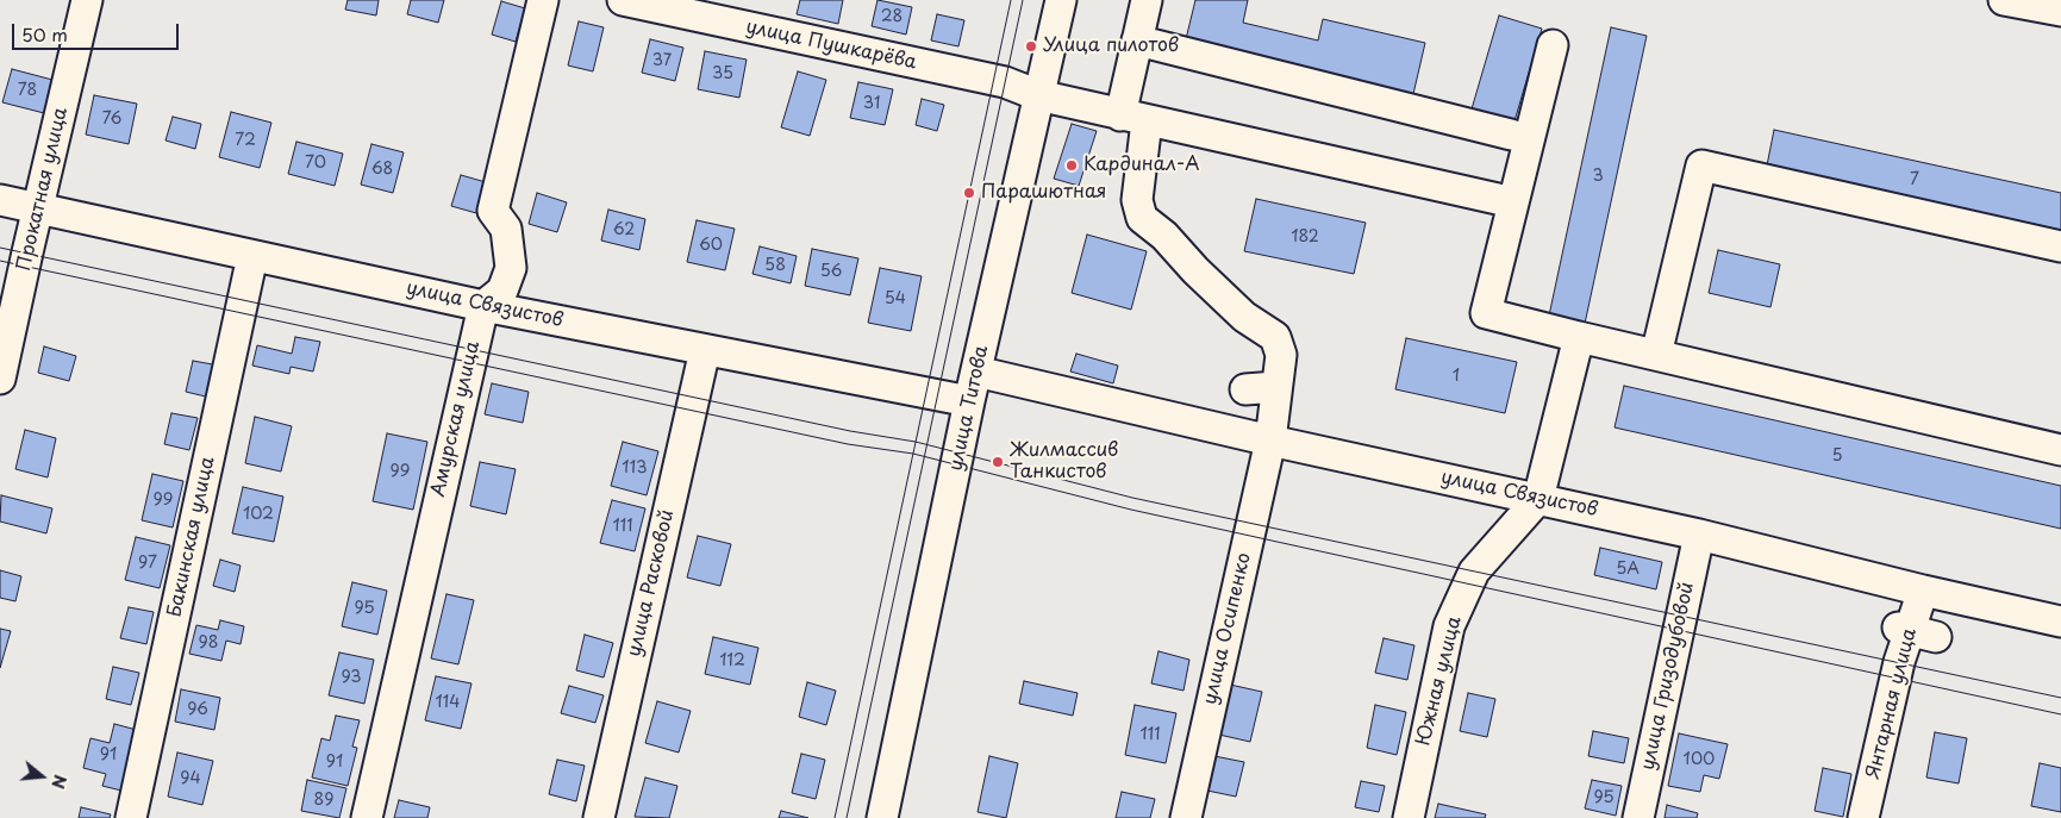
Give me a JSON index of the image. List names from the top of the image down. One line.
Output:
{"streets":{"street":["улица Пушкарёва","Прокатная улица","улица Связистов","улица Титова","Амурская улица","Бакинская улица","улица Расковой","улица Осипенко","улица Гризодубовой","Южная улица","Янтарная улица"]},"crossings":[["улица Пушкарёва","улица Титова"],["улица Пушкарёва","улица Осипенко"],["Прокатная улица","улица Связистов"],["улица Связистов","улица Титова"],["улица Связистов","Амурская улица"],["улица Связистов","Бакинская улица"],["улица Связистов","улица Расковой"],["улица Связистов","улица Осипенко"],["улица Связистов","улица Гризодубовой"],["улица Связистов","Южная улица"],["улица Связистов","Янтарная улица"]],"places":["Улица пилотов","Кардинал-А","Парашютная","Жилмассив Танкистов"],"house_numbers":["28","37","35","78","31","76","72","70","68","3","7","62","182","60","58","56","54","1","5","113","99","99","102","111","97","5А","95","98","112","93","114","96","111","91","100","91","94","95","89"],"scale_bar":"50 m","north":"right"}
